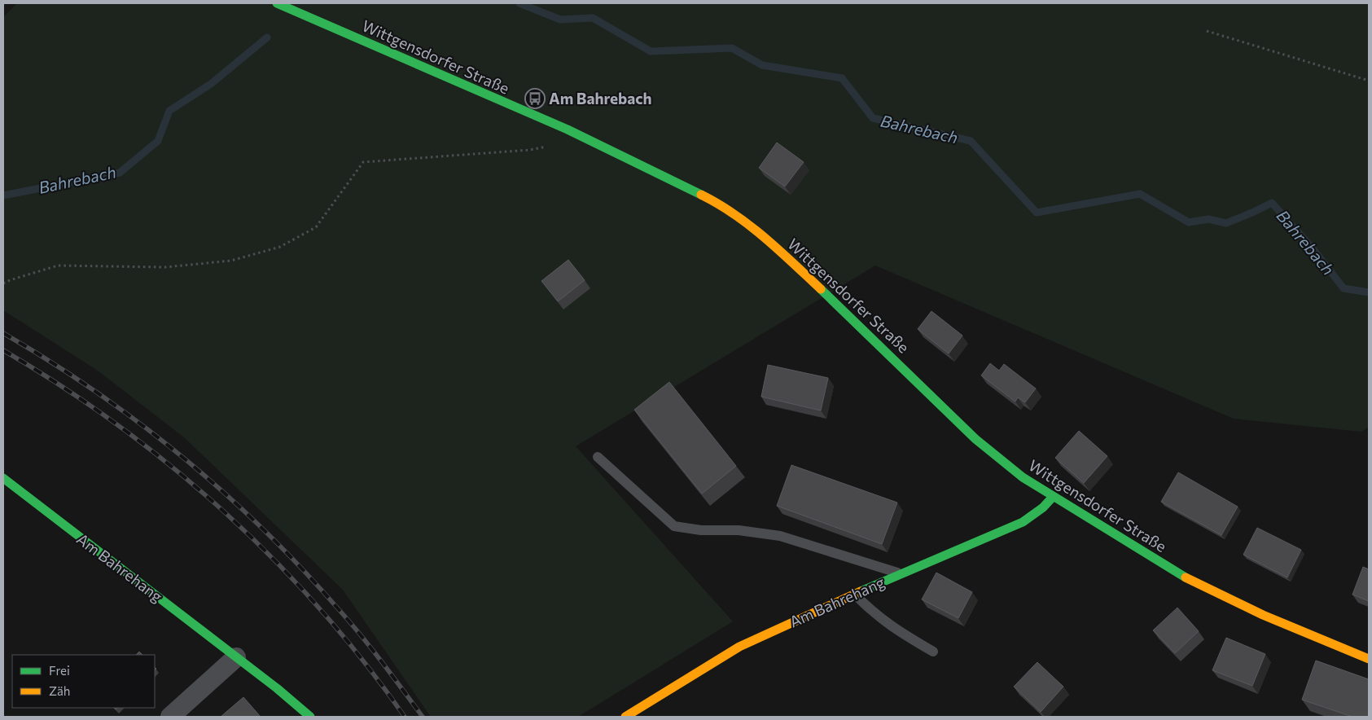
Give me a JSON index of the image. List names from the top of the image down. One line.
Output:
{"streets":{"street":["Wittgensdorfer Straße","Am Bahrehang"]},"crossings":[["Wittgensdorfer Straße","Am Bahrehang"]],"water":["Bahrebach"],"places":{"bus stop":["Am Bahrebach"]},"legend":["Frei","Zäh"]}
